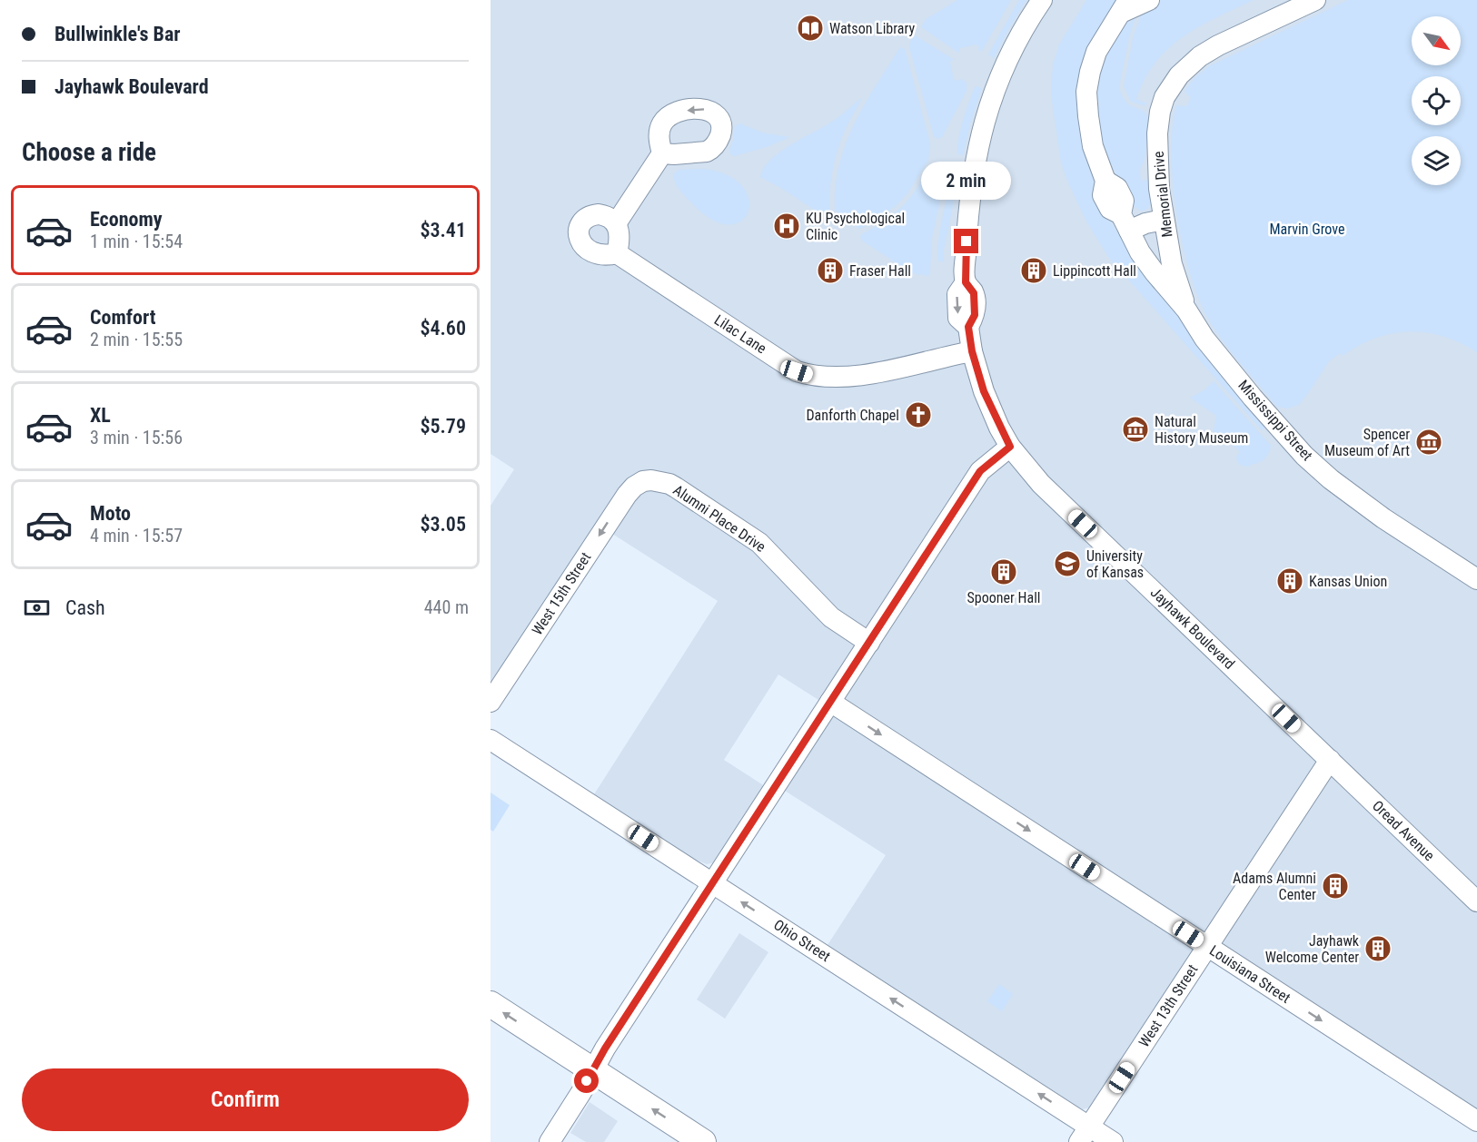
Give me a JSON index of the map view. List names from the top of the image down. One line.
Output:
{"streets":{"street":["Memorial Drive","Lilac Lane","Mississippi Street","Alumni Place Drive","West 15th Street","Jayhawk Boulevard","Oread Avenue","Ohio Street","Louisiana Street","West 13th Street"]},"crossings":[["Memorial Drive","Mississippi Street"],["Lilac Lane","Jayhawk Boulevard"],["Alumni Place Drive","West 15th Street"],["Jayhawk Boulevard","Oread Avenue"],["Jayhawk Boulevard","West 13th Street"],["Oread Avenue","West 13th Street"],["Ohio Street","West 13th Street"],["Louisiana Street","West 13th Street"]],"one_way":["West 15th Street","Ohio Street","Louisiana Street"],"parks":["Marvin Grove"],"places":{"library":["Watson Library"],"hospital":["KU Psychological Clinic"],"building":["Fraser Hall","Lippincott Hall","Spooner Hall","Kansas Union","Adams Alumni Center","Jayhawk Welcome Center"],"church":["Danforth Chapel"],"museum":["Natural History Museum","Spencer Museum of Art"],"school or university":["University of Kansas"]},"north":"bottom right","page":{"banner":["Bullwinkle's Bar","Jayhawk Boulevard"],"heading":"Choose a ride","bubble":"2 min","list":[{"name":"Economy","note":"1 min · 15:54","value":"$3.41"},{"name":"Comfort","note":"2 min · 15:55","value":"$4.60"},{"name":"XL","note":"3 min · 15:56","value":"$5.79"},{"name":"Moto","note":"4 min · 15:57","value":"$3.05"}],"pay":["Cash","440 m"],"buttons":"Confirm"}}
